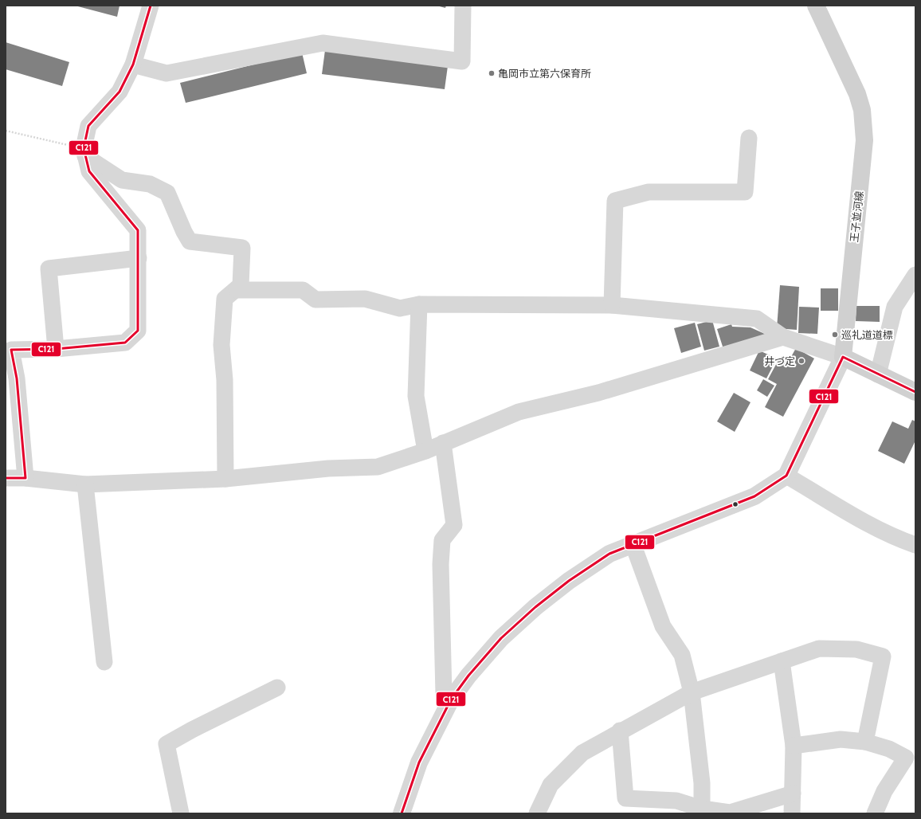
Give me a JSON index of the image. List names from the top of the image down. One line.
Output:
{"streets":{"main road":["王子並河線"]},"places":["亀岡市立第六保育所","巡礼道道標","井づ定"],"lines":["transit line C121"]}
